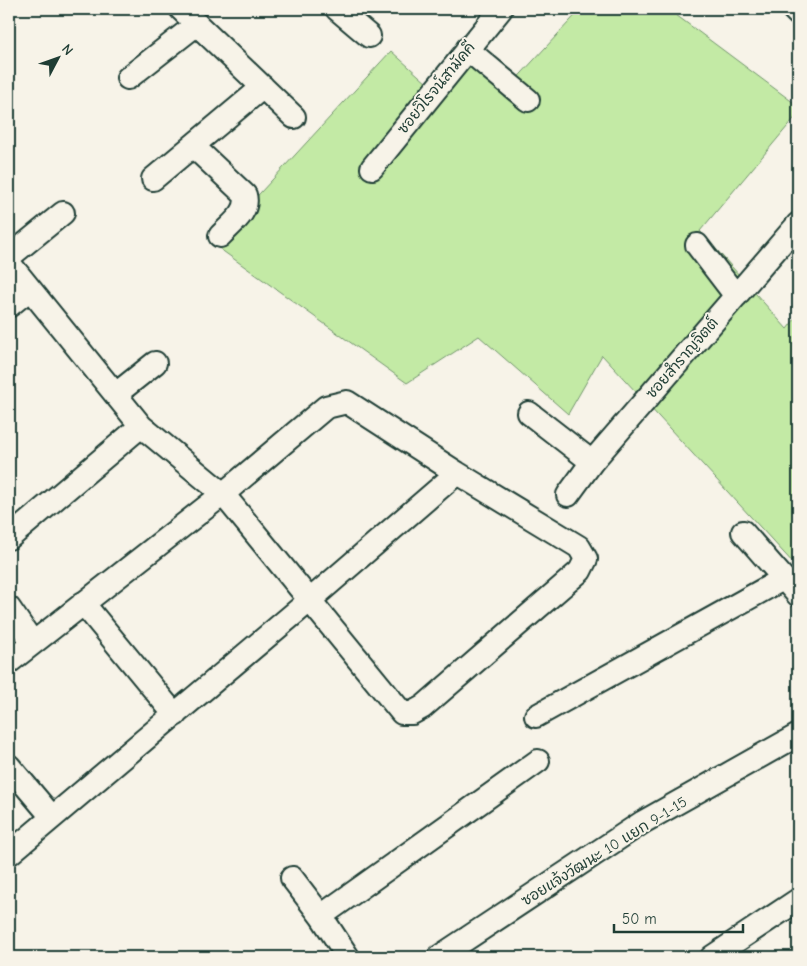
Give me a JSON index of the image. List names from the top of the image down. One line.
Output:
{"streets":{"street":["ซอยวิโรจน์สามัคคี","ซอยสำราญจิตต์","ซอยแจ้งวัฒนะ 10 แยก 9-1-15"]},"scale_bar":"50 m","north":"top right"}
